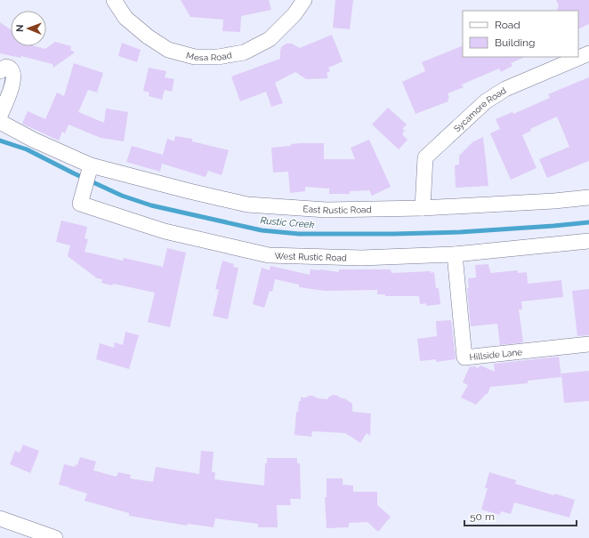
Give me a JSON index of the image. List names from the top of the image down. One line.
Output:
{"streets":{"street":["Mesa Road","Sycamore Road","East Rustic Road","West Rustic Road","Hillside Lane"]},"crossings":[["Sycamore Road","East Rustic Road"],["East Rustic Road","West Rustic Road"],["West Rustic Road","Hillside Lane"]],"water":["Rustic Creek"],"legend":["Road","Building"],"scale_bar":"50 m","north":"left"}
